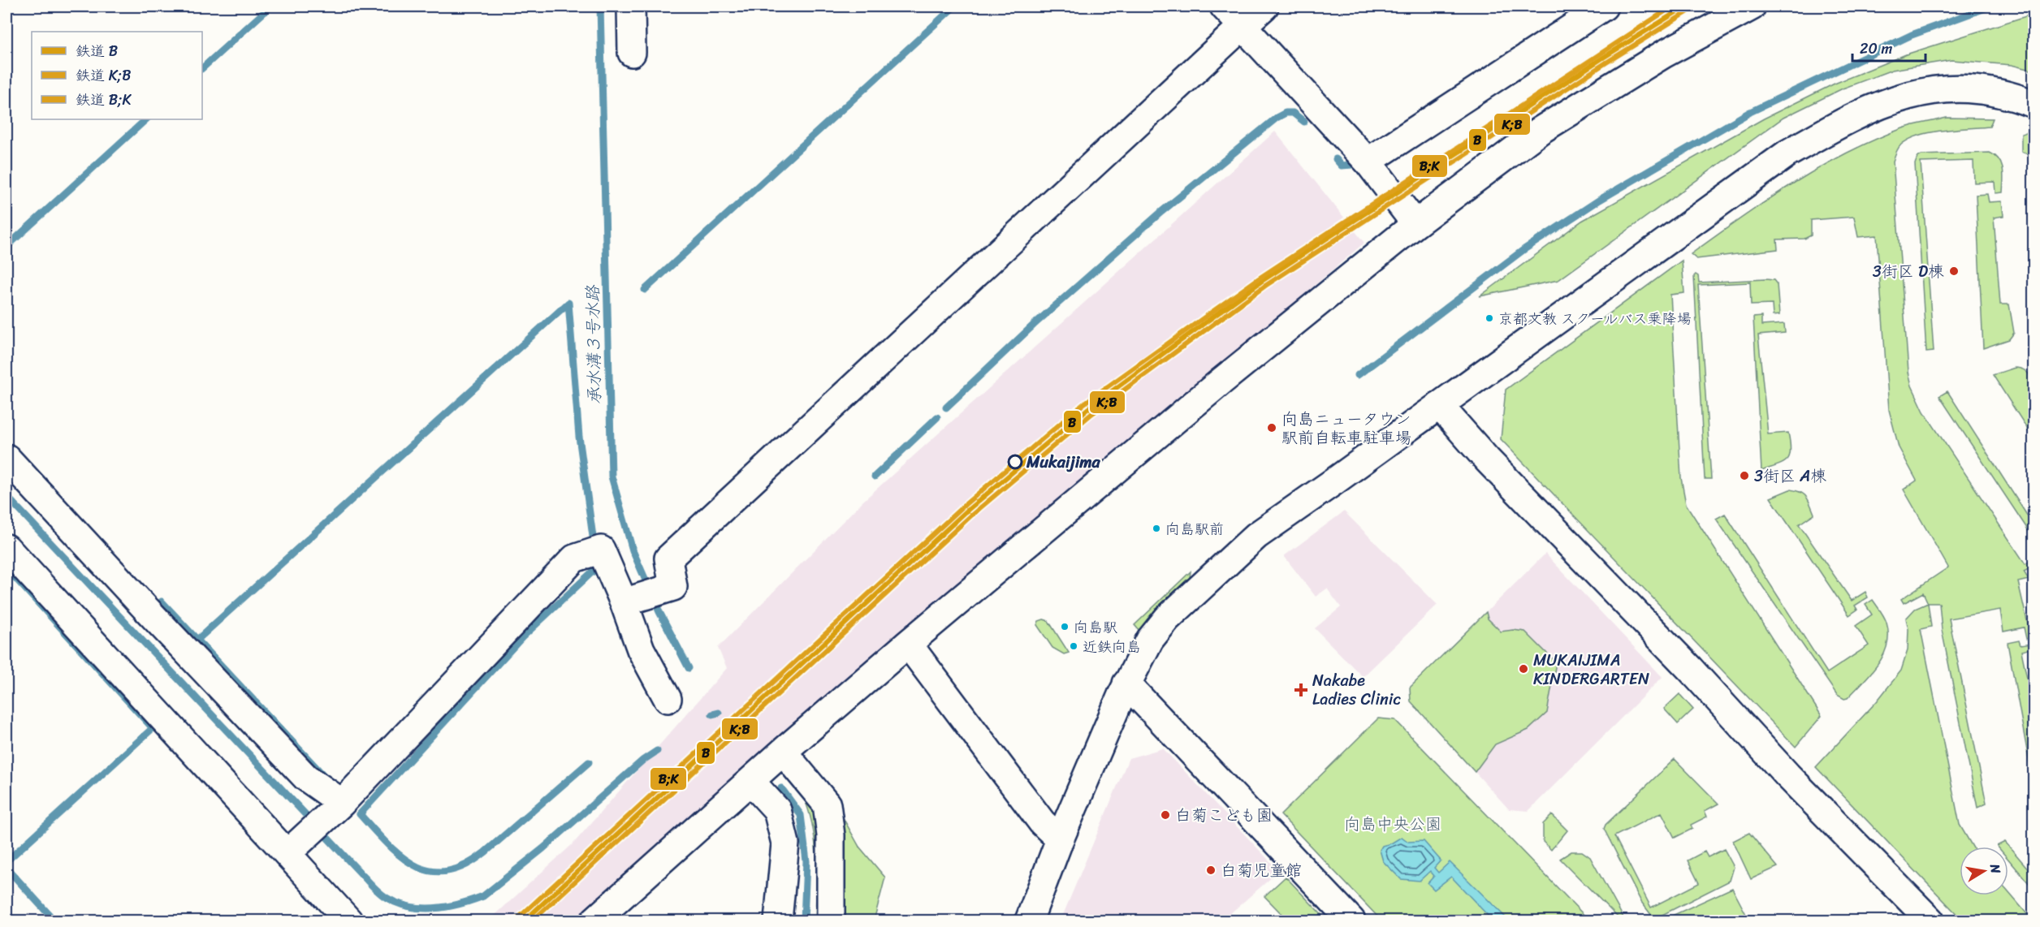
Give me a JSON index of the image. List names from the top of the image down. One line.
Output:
{"water":["承水溝３号水路"],"parks":["向島中央公園"],"places":{"other":["3街区 D棟","京都文教 スクールバス乗降場","向島ニュータウン 駅前自転車駐車場","Mukaijima","3街区 A棟","向島駅前","向島駅","近鉄向島","MUKAIJIMA KINDERGARTEN","白菊こども園","白菊児童館"],"health":["Nakabe Ladies Clinic"]},"lines":["rail line B","rail line K;B","rail line B;K"],"legend":["鉄道 B","鉄道 K;B","鉄道 B;K"],"scale_bar":"20 m","north":"right"}
